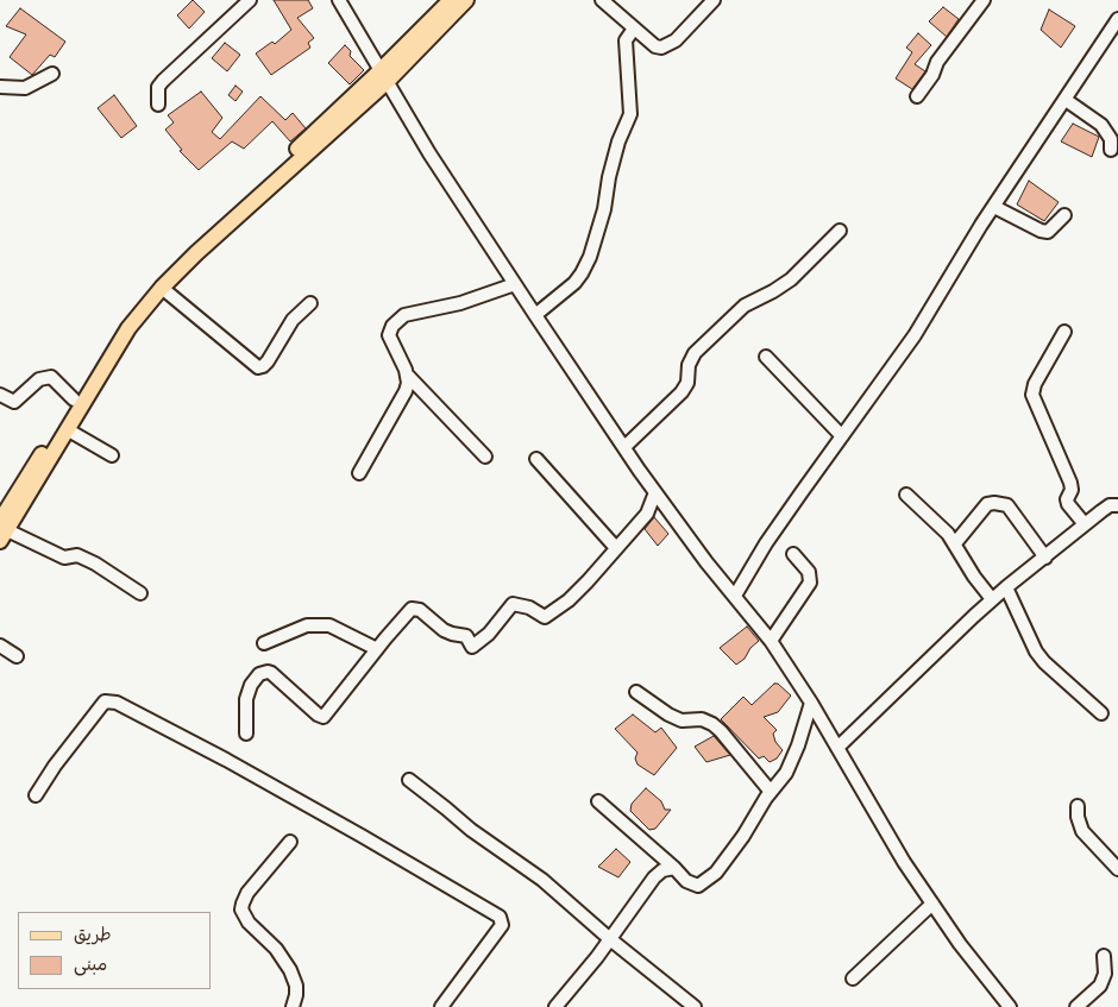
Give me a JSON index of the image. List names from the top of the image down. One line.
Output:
{"legend":["طريق","مبنى"]}
